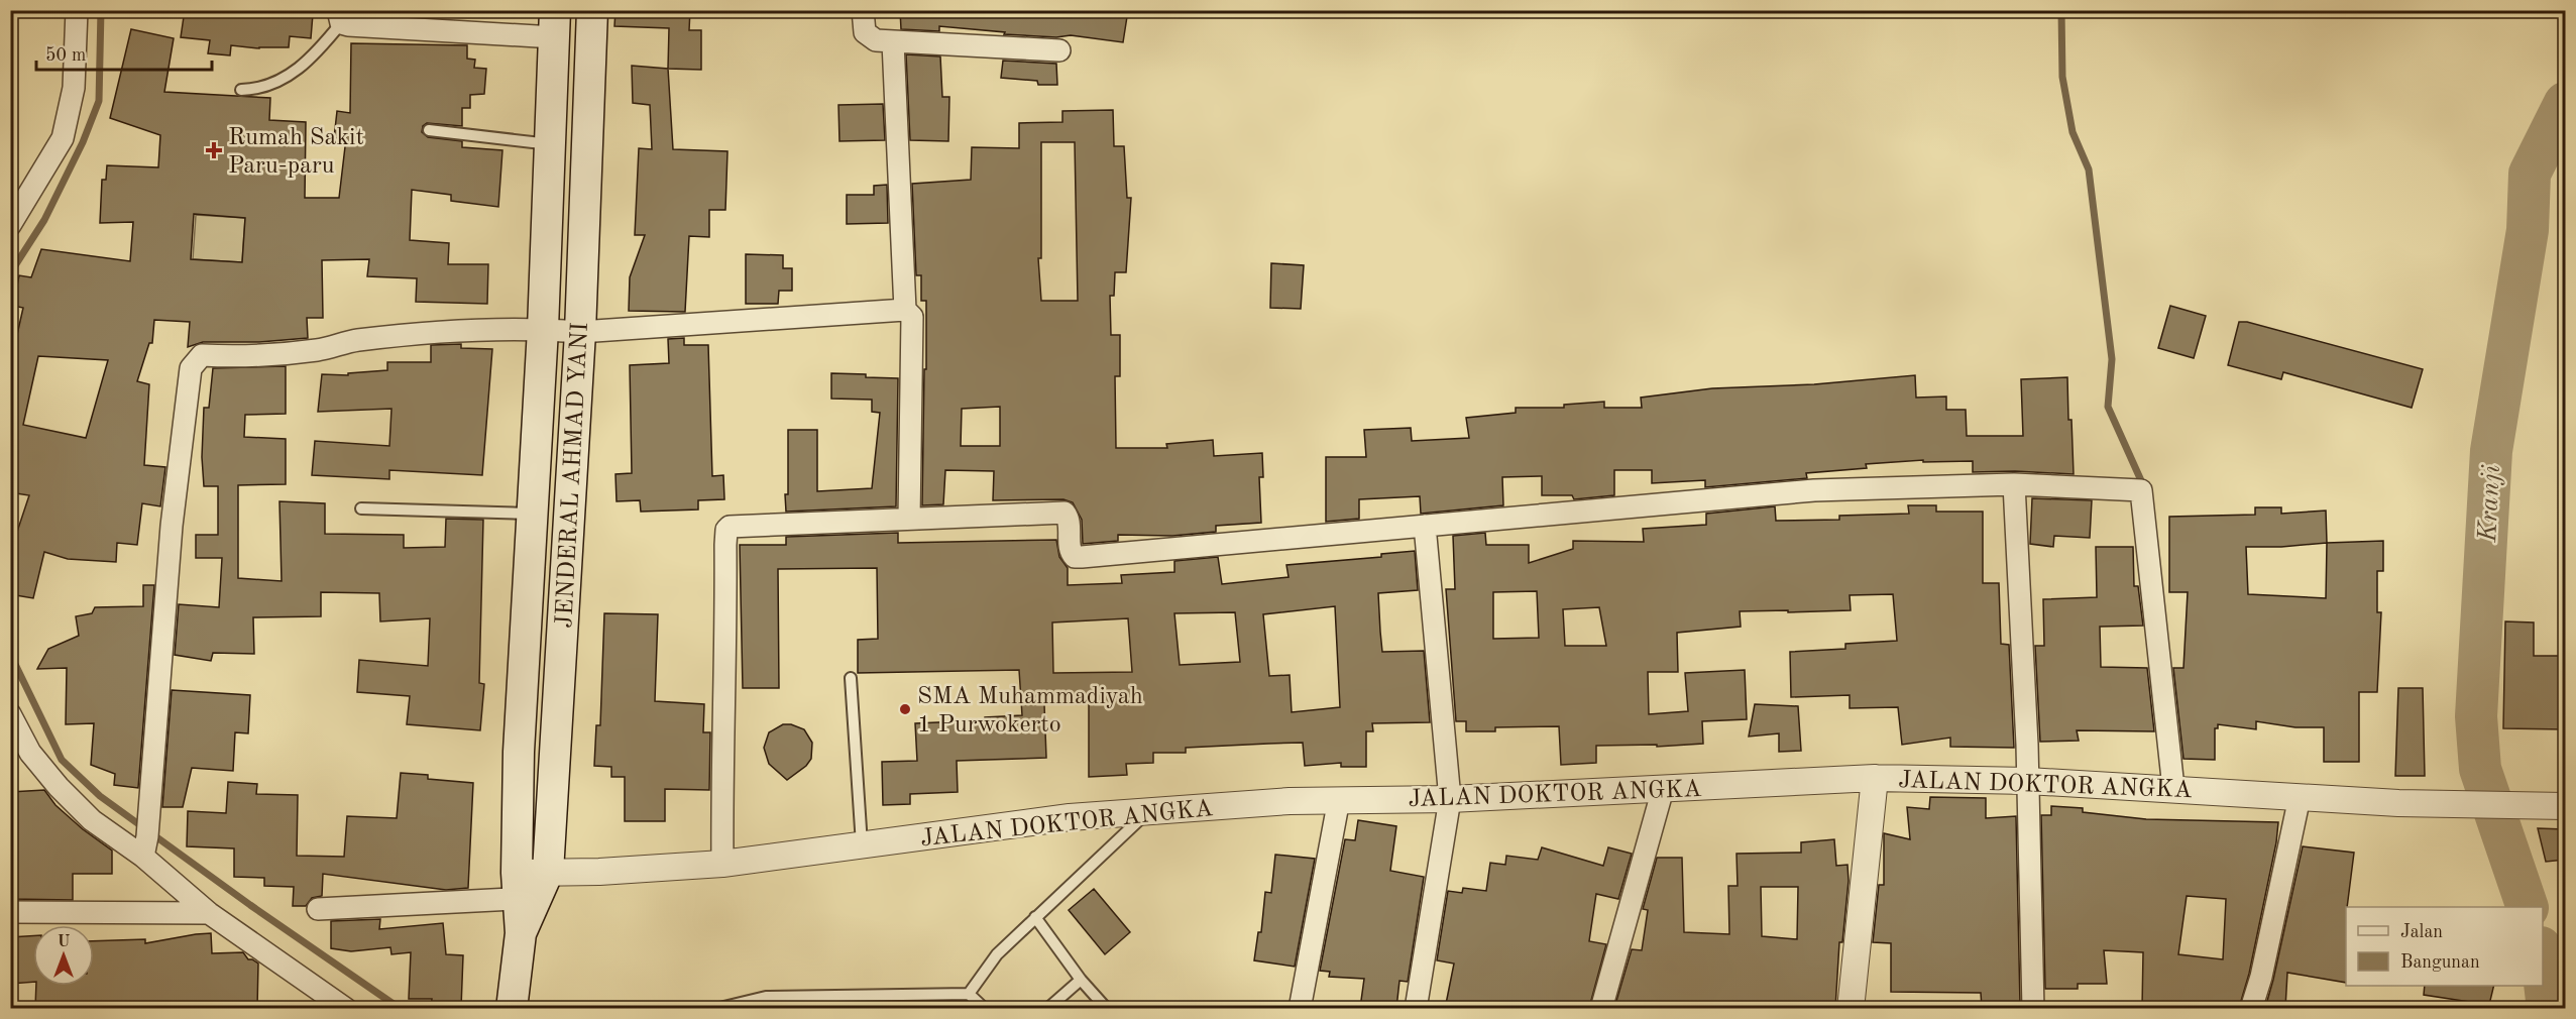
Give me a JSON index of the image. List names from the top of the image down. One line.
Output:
{"streets":{"main road":["JENDERAL AHMAD YANI"],"street":["JALAN DOKTOR ANGKA"]},"crossings":[["JENDERAL AHMAD YANI","JALAN DOKTOR ANGKA"]],"water":["Kranji"],"places":{"health":["Rumah Sakit Paru-paru"],"other":["SMA Muhammadiyah 1 Purwokerto"]},"legend":["Jalan","Bangunan"],"scale_bar":"50 m","north":"top"}
